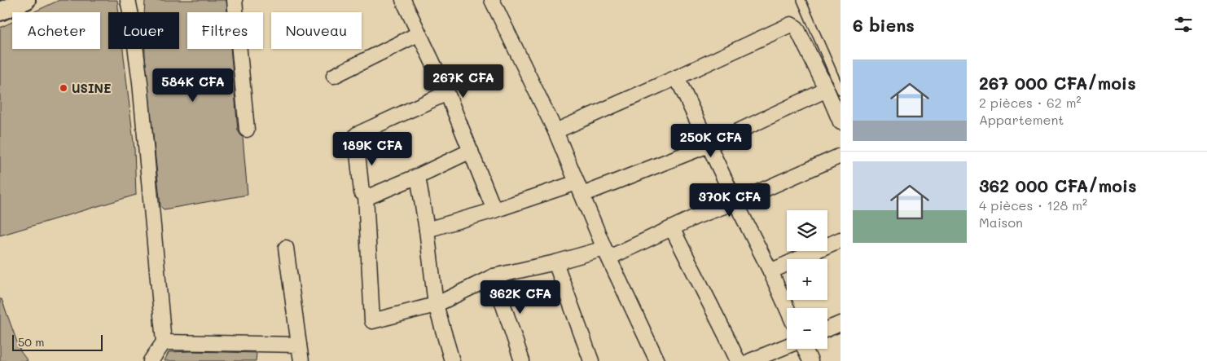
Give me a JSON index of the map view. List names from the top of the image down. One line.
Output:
{"places":["USINE"],"scale_bar":"50 m","page":{"heading":"6 biens","chip":["Acheter","Louer","Filtres","Nouveau"],"list":[{"name":"267 000 CFA/mois","note":"2 pièces · 62 m² · Appartement"},{"name":"362 000 CFA/mois","note":"4 pièces · 128 m² · Maison"}],"price":["267K CFA","584K CFA","250K CFA","189K CFA","370K CFA","362K CFA"],"map_buttons":["+","−"],"scale":"50 m"}}
